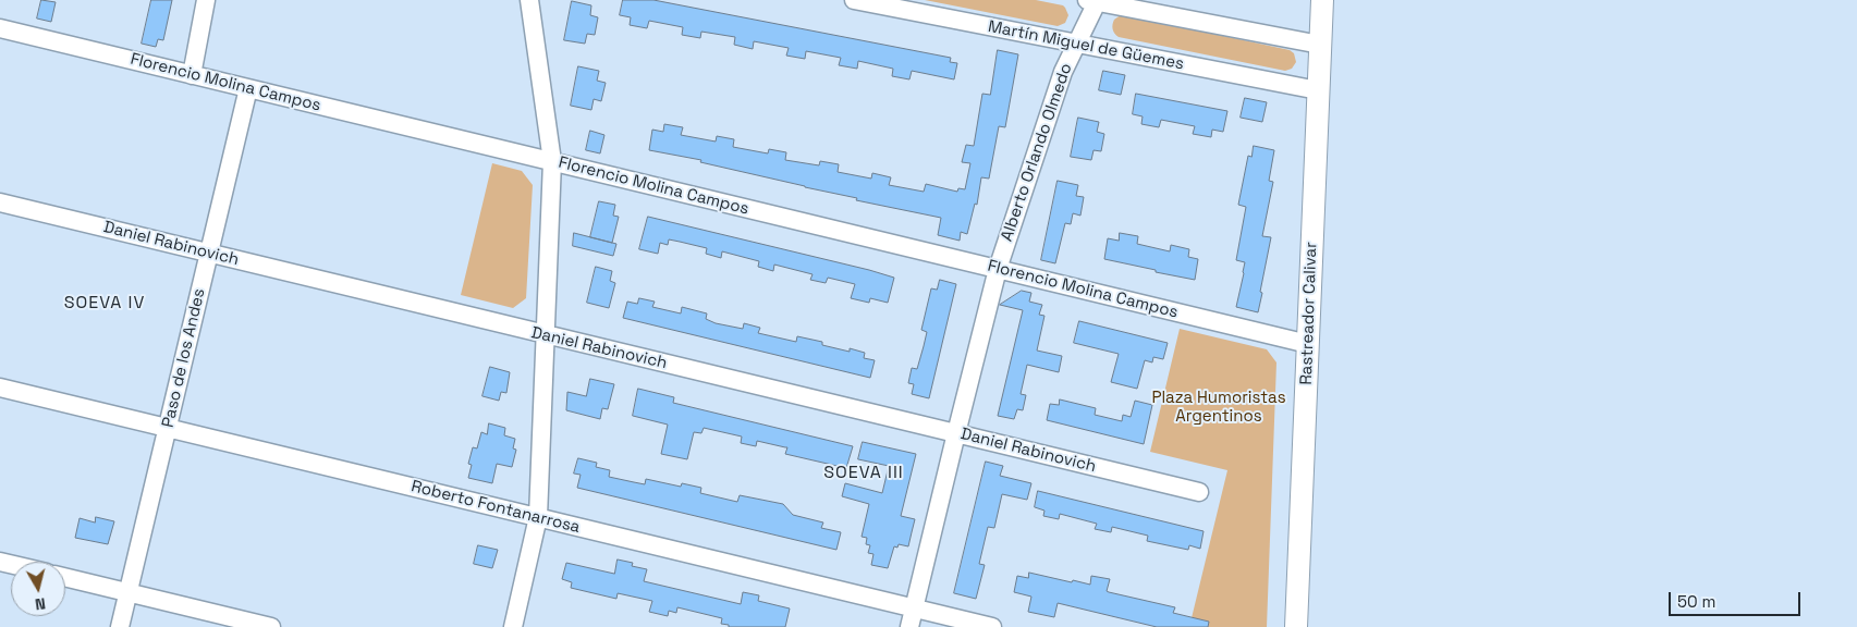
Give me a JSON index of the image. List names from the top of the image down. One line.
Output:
{"streets":{"main road":["Rastreador Calivar"],"street":["Martín Miguel de Güemes","Florencio Molina Campos","Alberto Orlando Olmedo","Daniel Rabinovich","Paso de los Andes","Roberto Fontanarrosa"]},"crossings":[["Martín Miguel de Güemes","Alberto Orlando Olmedo"],["Martín Miguel de Güemes","Rastreador Calivar"],["Florencio Molina Campos","Alberto Orlando Olmedo"],["Florencio Molina Campos","Rastreador Calivar"],["Florencio Molina Campos","Paso de los Andes"],["Alberto Orlando Olmedo","Daniel Rabinovich"],["Alberto Orlando Olmedo","Roberto Fontanarrosa"],["Daniel Rabinovich","Paso de los Andes"],["Paso de los Andes","Roberto Fontanarrosa"]],"districts":["SOEVA IV","SOEVA III"],"parks":["Plaza Humoristas Argentinos"],"scale_bar":"50 m","north":"bottom"}
